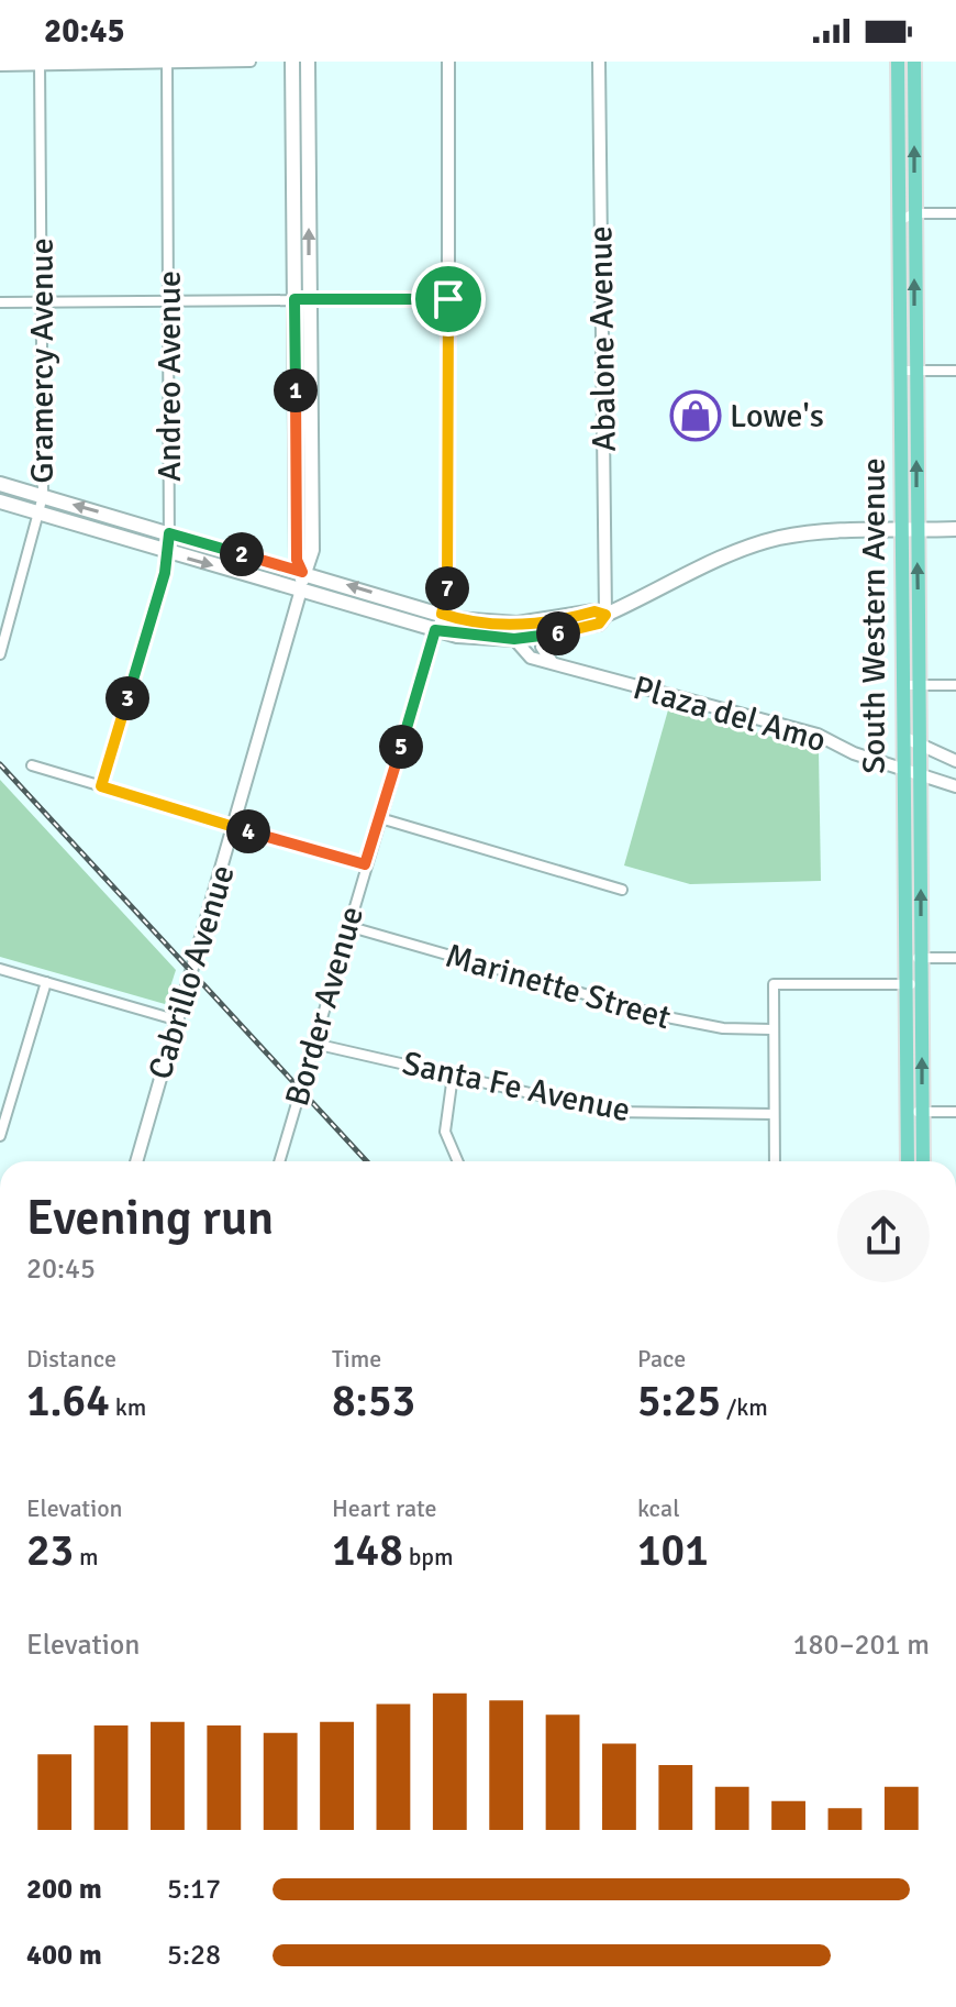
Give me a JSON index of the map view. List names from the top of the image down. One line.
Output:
{"streets":{"main road":["South Western Avenue","Plaza del Amo","Cabrillo Avenue"],"street":["Abalone Avenue","Gramercy Avenue","Andreo Avenue","Marinette Street","Border Avenue","Santa Fe Avenue"]},"crossings":[["Abalone Avenue","Plaza del Amo"],["Gramercy Avenue","Plaza del Amo"],["Andreo Avenue","Plaza del Amo"],["South Western Avenue","Plaza del Amo"],["Plaza del Amo","Cabrillo Avenue"],["Plaza del Amo","Border Avenue"],["Marinette Street","Border Avenue"],["Border Avenue","Santa Fe Avenue"]],"places":{"shop":["Lowe's"]},"page":{"status":"20:45","pins":["1","2","7","6","3","5","4"],"heading":["Evening run","20:45"],"stats":[["Distance","1.64 km"],["Time","8:53"],["Pace","5:25 /km"],["Elevation","23 m"],["Heart rate","148 bpm"],["kcal","101"]],"chart":["Elevation","180–201 m"],"list":[{"name":"200 m","note":"5:17"},{"name":"400 m","note":"5:28"}]}}
